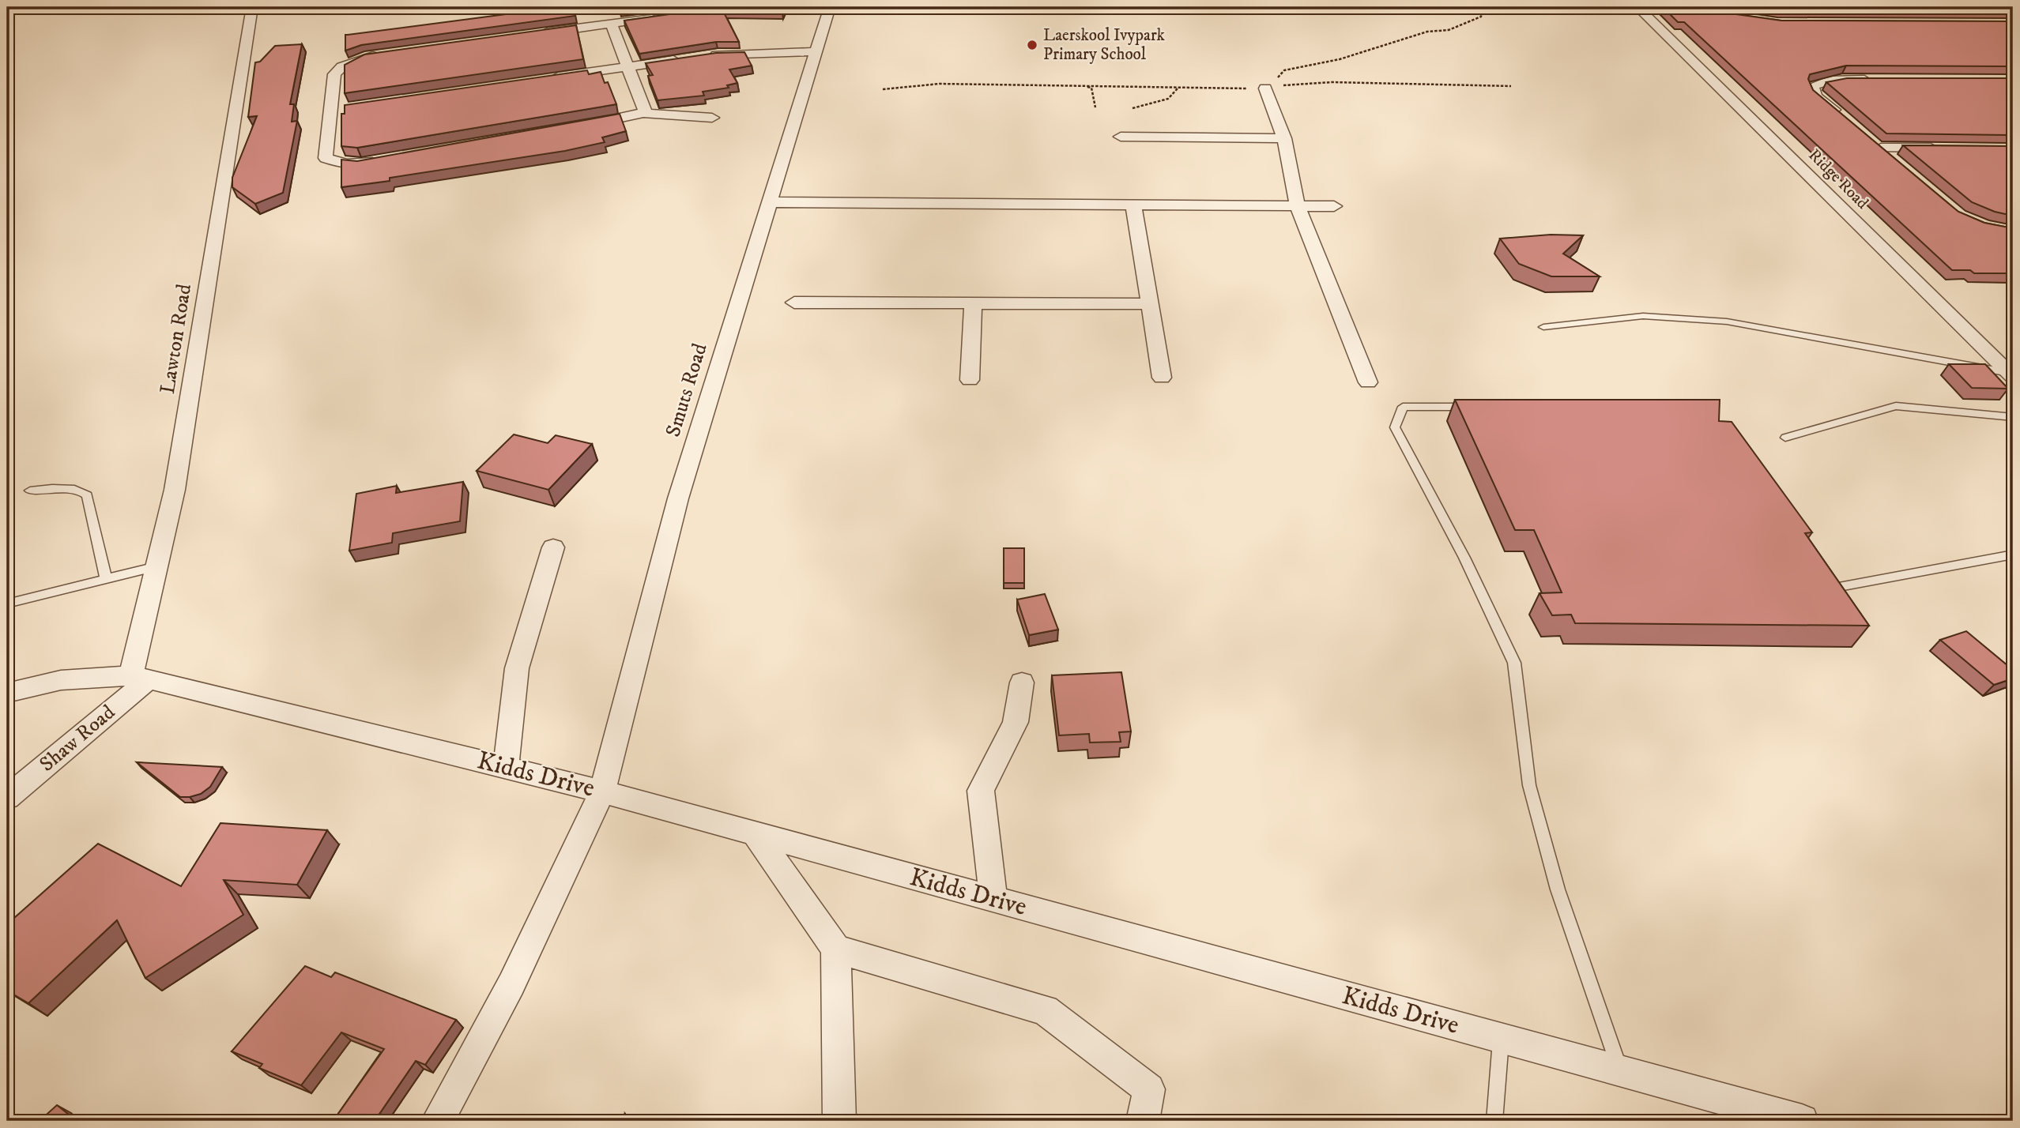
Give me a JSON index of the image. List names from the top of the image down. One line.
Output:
{"streets":{"street":["Ridge Road","Lawton Road","Smuts Road","Shaw Road","Kidds Drive"]},"crossings":[["Lawton Road","Shaw Road"],["Lawton Road","Kidds Drive"],["Smuts Road","Kidds Drive"],["Shaw Road","Kidds Drive"]],"places":["Laerskool Ivypark Primary School"]}
